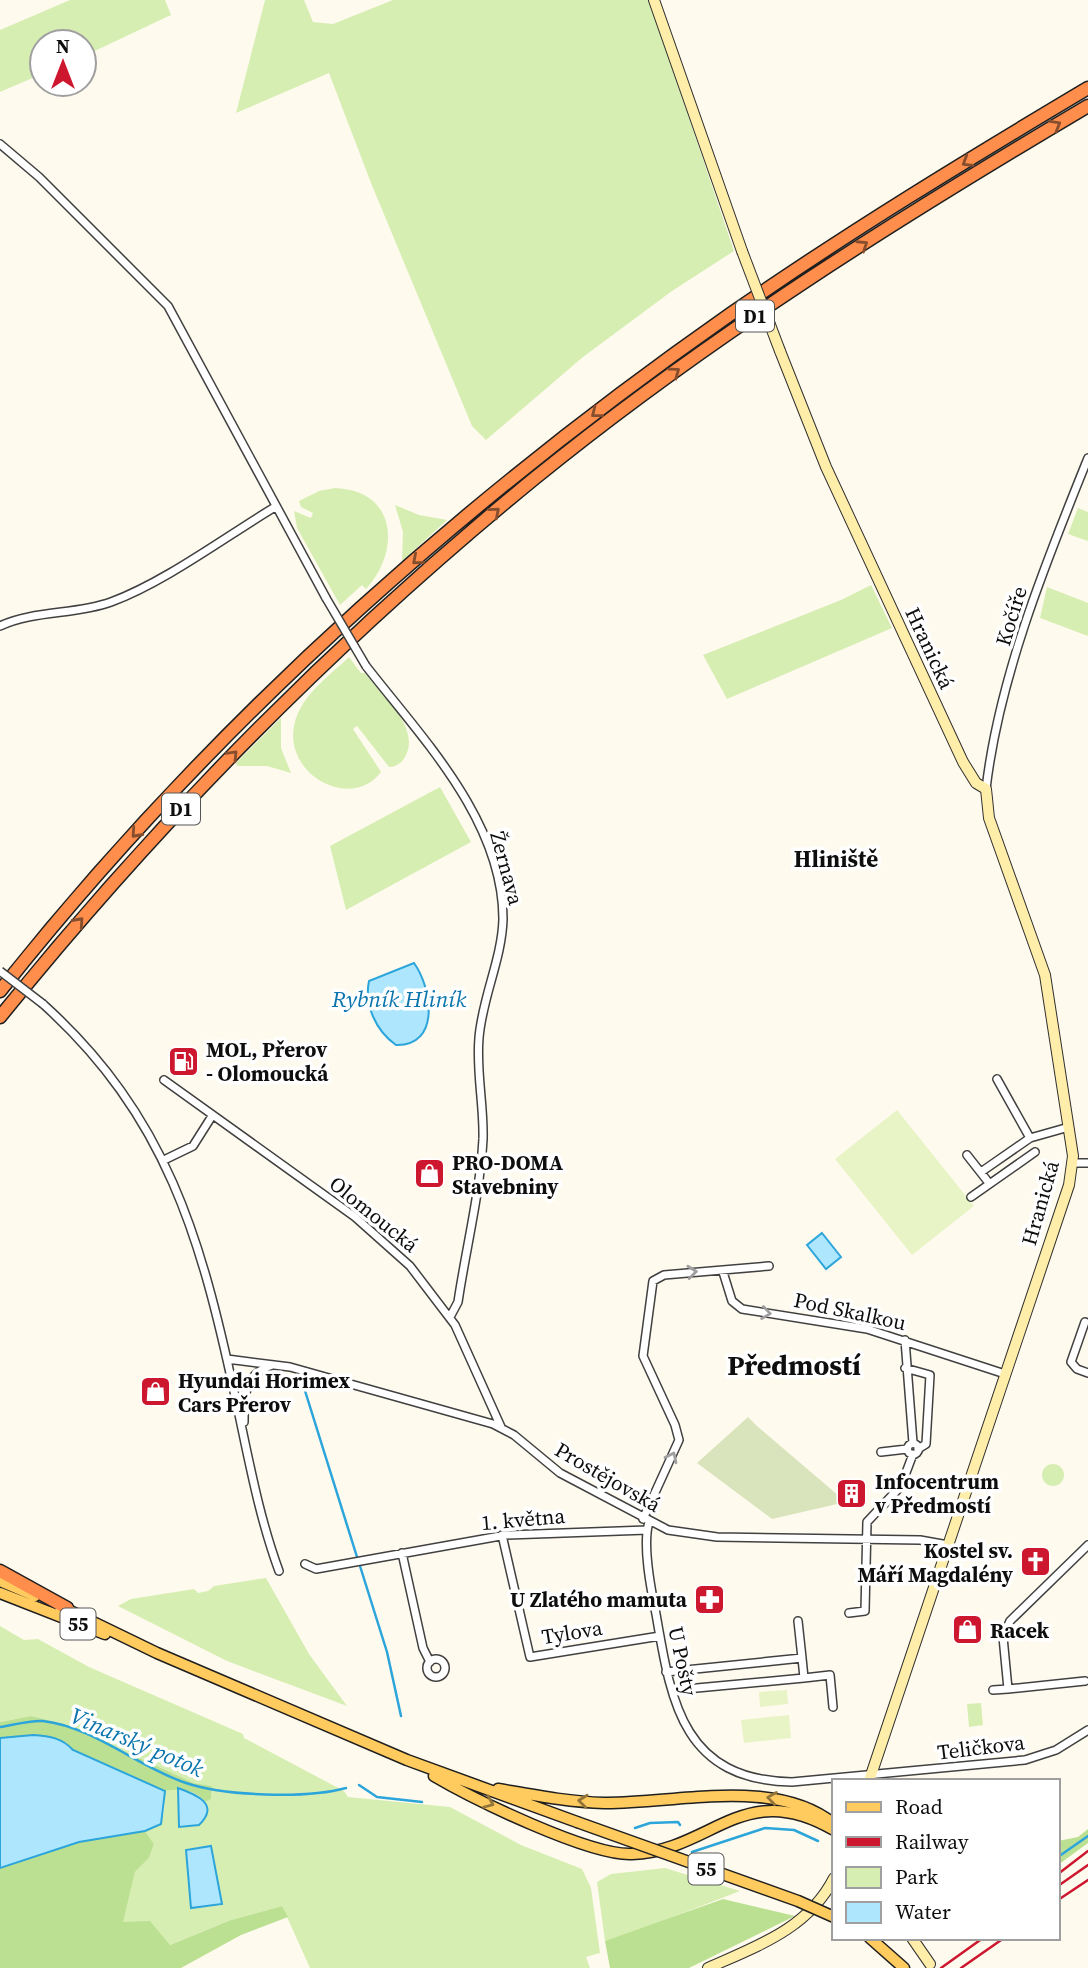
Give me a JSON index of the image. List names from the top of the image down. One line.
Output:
{"streets":{"highway":["D1"],"main road":["Hranická","55"],"street":["Kočíře","Žernava","Olomoucká","Pod Skalkou","Prostějovská","1. května","Tylova","U Pošty","Teličkova"]},"crossings":[["Kočíře","Hranická"],["Hranická","Pod Skalkou"],["Hranická","Prostějovská"],["Hranická","U Pošty"],["Hranická","Teličkova"],["Žernava","Olomoucká"],["Olomoucká","Prostějovská"],["Prostějovská","1. května"],["Prostějovská","U Pošty"],["1. května","Tylova"],["1. května","U Pošty"],["Tylova","U Pošty"],["U Pošty","Teličkova"]],"one_way":["Pod Skalkou"],"districts":["Hliniště","Předmostí"],"water":["Rybník Hliník","Vinarský potok"],"places":{"fuel station":["MOL, Přerov - Olomoucká"],"shop":["PRO-DOMA Stavebniny","Hyundai Horimex Cars Přerov","Racek"],"building":["Infocentrum v Předmostí"],"church":["Kostel sv. Máří Magdalény"],"pharmacy":["U Zlatého mamuta"]},"legend":["Road","Railway","Park","Water"],"north":"top"}
